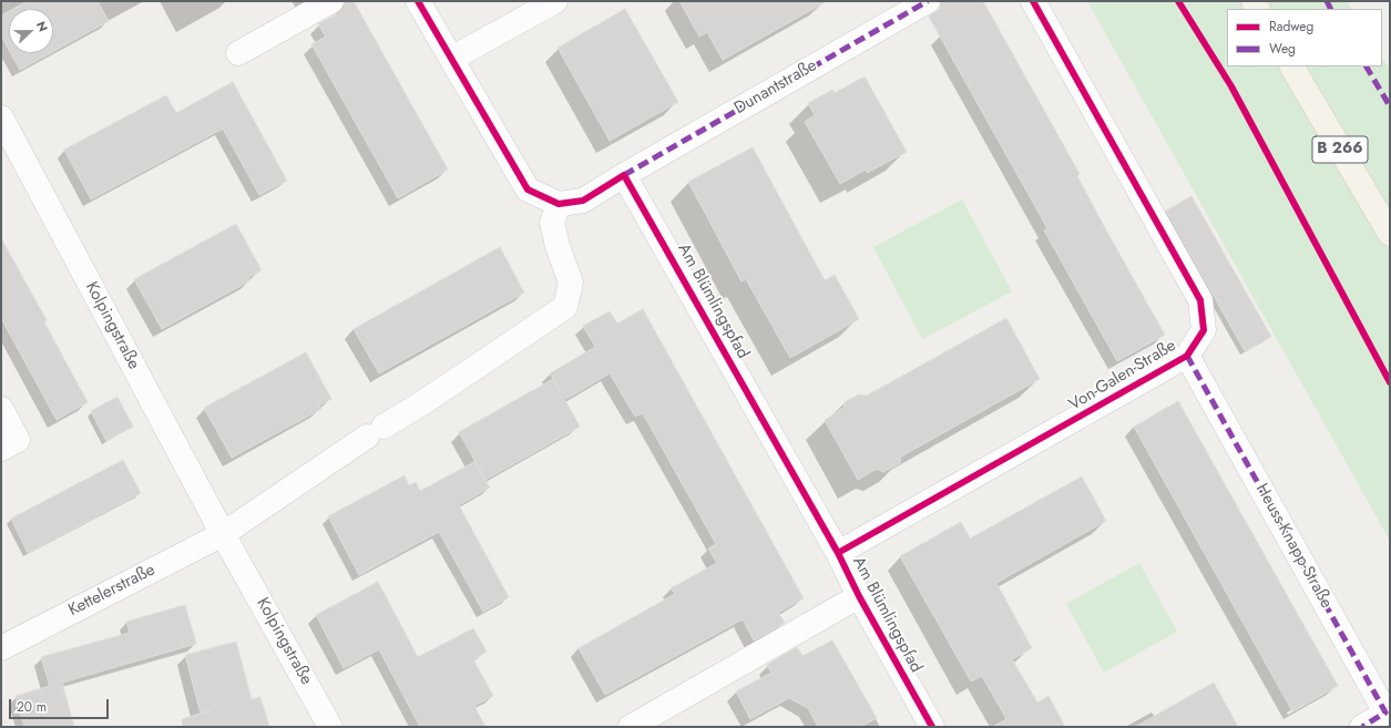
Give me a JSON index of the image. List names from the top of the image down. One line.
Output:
{"streets":{"main road":["B 266"],"street":["Dunantstraße","Am Blümlingspfad","Kolpingstraße","Von-Galen-Straße","Heuss-Knapp-Straße","Kettelerstraße"]},"crossings":[["Dunantstraße","Am Blümlingspfad"],["Am Blümlingspfad","Von-Galen-Straße"],["Kolpingstraße","Kettelerstraße"],["Von-Galen-Straße","Heuss-Knapp-Straße"]],"legend":["Radweg","Weg"],"scale_bar":"20 m","north":"right"}
